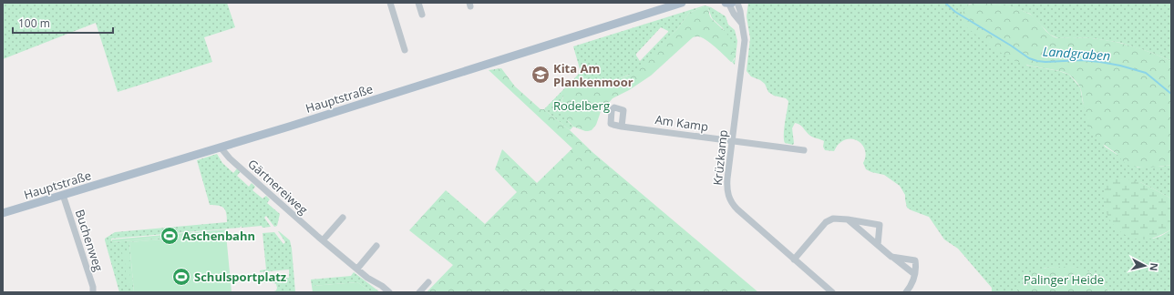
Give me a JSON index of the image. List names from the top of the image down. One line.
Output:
{"streets":{"main road":["Hauptstraße"],"street":["Am Kamp","Krüzkamp","Gärtnereiweg","Buchenweg"]},"crossings":[["Hauptstraße","Gärtnereiweg"],["Hauptstraße","Buchenweg"],["Am Kamp","Krüzkamp"]],"water":["Landgraben"],"parks":["Rodelberg","Palinger Heide"],"places":{"school or university":["Kita Am Plankenmoor"],"sports":["Aschenbahn","Schulsportplatz"]},"scale_bar":"100 m","north":"right"}
